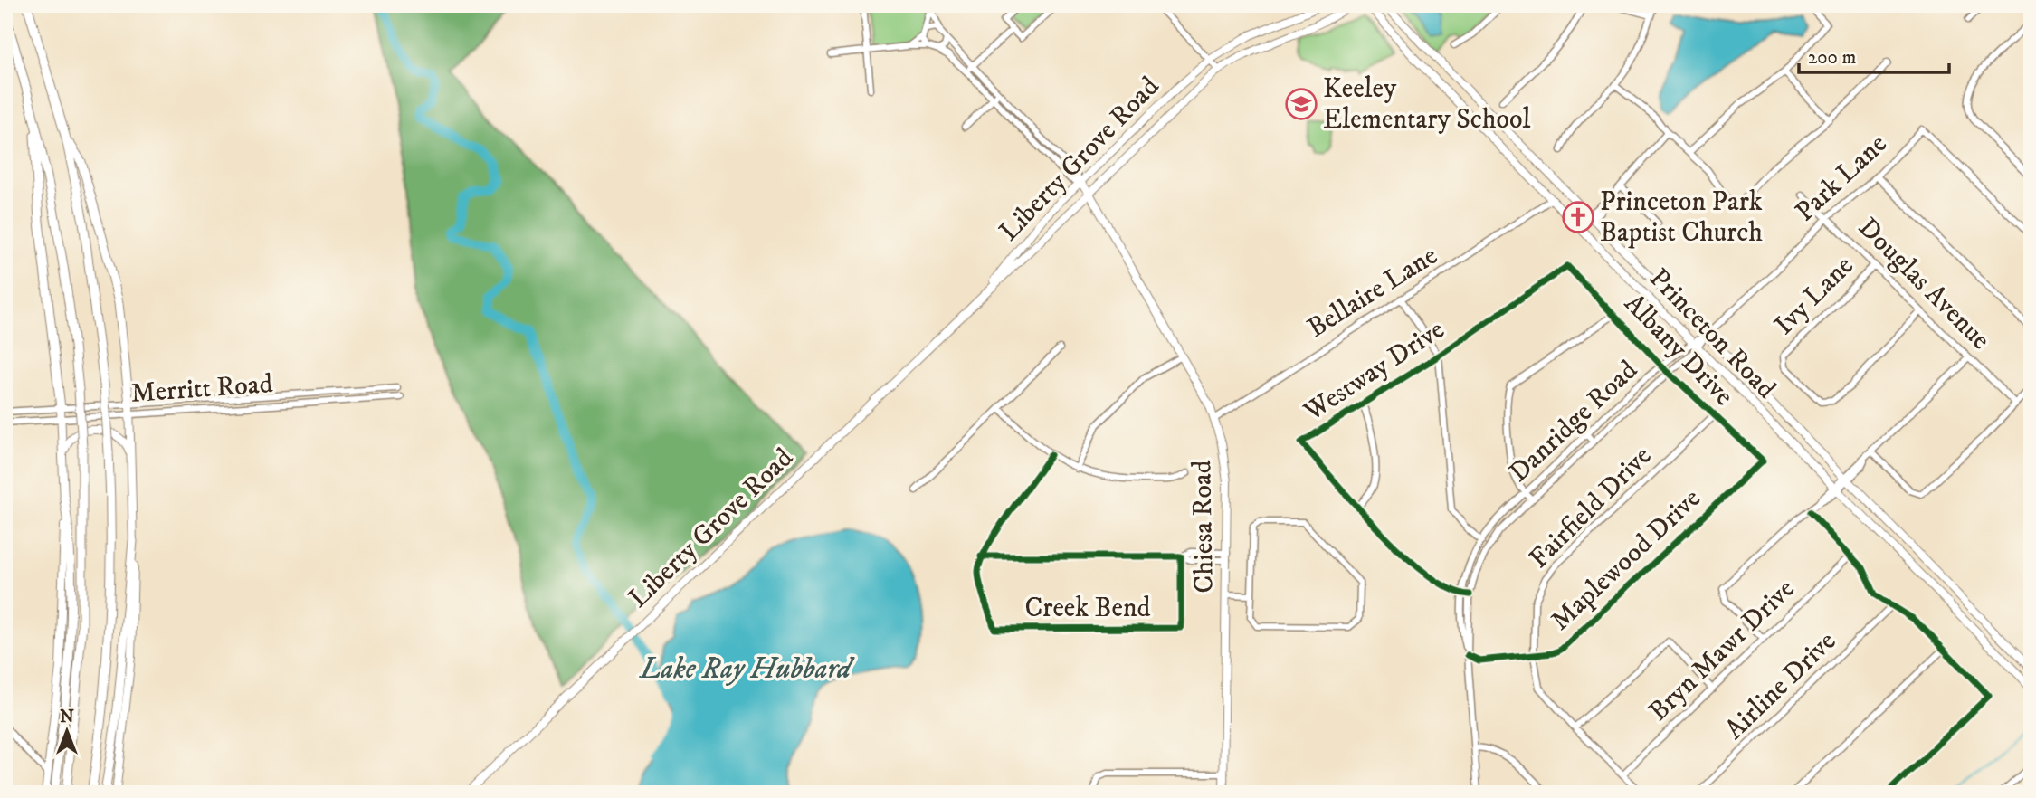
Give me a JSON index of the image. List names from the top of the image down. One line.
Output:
{"streets":{"main road":["Liberty Grove Road","Princeton Road","Chiesa Road"],"street":["Park Lane","Douglas Avenue","Bellaire Lane","Ivy Lane","Albany Drive","Westway Drive","Merritt Road","Danridge Road","Fairfield Drive","Maplewood Drive","Creek Bend","Bryn Mawr Drive","Airline Drive"]},"crossings":[["Liberty Grove Road","Chiesa Road"],["Park Lane","Douglas Avenue"],["Park Lane","Princeton Road"],["Park Lane","Danridge Road"],["Douglas Avenue","Ivy Lane"],["Bellaire Lane","Princeton Road"],["Bellaire Lane","Chiesa Road"],["Princeton Road","Danridge Road"],["Albany Drive","Westway Drive"],["Albany Drive","Danridge Road"],["Albany Drive","Fairfield Drive"],["Albany Drive","Maplewood Drive"],["Westway Drive","Danridge Road"],["Danridge Road","Maplewood Drive"],["Fairfield Drive","Maplewood Drive"],["Fairfield Drive","Bryn Mawr Drive"]],"water":["Lake Ray Hubbard"],"places":{"school or university":["Keeley Elementary School"],"church":["Princeton Park Baptist Church"]},"scale_bar":"200 m","north":"top"}
